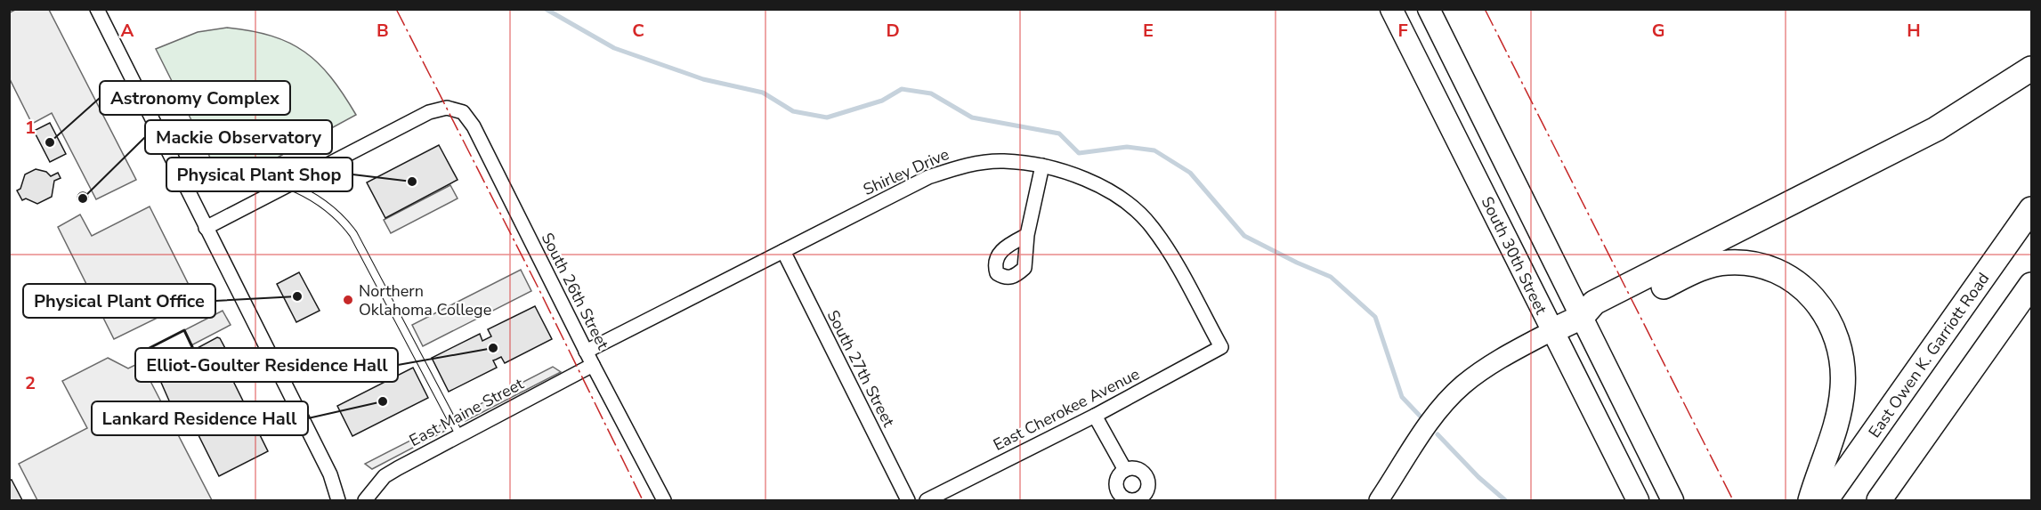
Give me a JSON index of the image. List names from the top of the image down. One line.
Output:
{"streets":{"highway":["East Owen K. Garriott Road"],"main road":["South 30th Street"],"street":["Shirley Drive","South 26th Street","South 27th Street","East Cherokee Avenue","East Maine Street"]},"crossings":[["Shirley Drive","South 27th Street"],["Shirley Drive","East Cherokee Avenue"],["South 26th Street","East Maine Street"]],"places":["Astronomy Complex","Physical Plant Shop","Mackie Observatory","Physical Plant Office","Northern Oklahoma College","Elliot-Goulter Residence Hall","Lankard Residence Hall"],"grid":{"columns":["A","B","C","D","E","F","G","H"],"rows":["1","2"]}}
